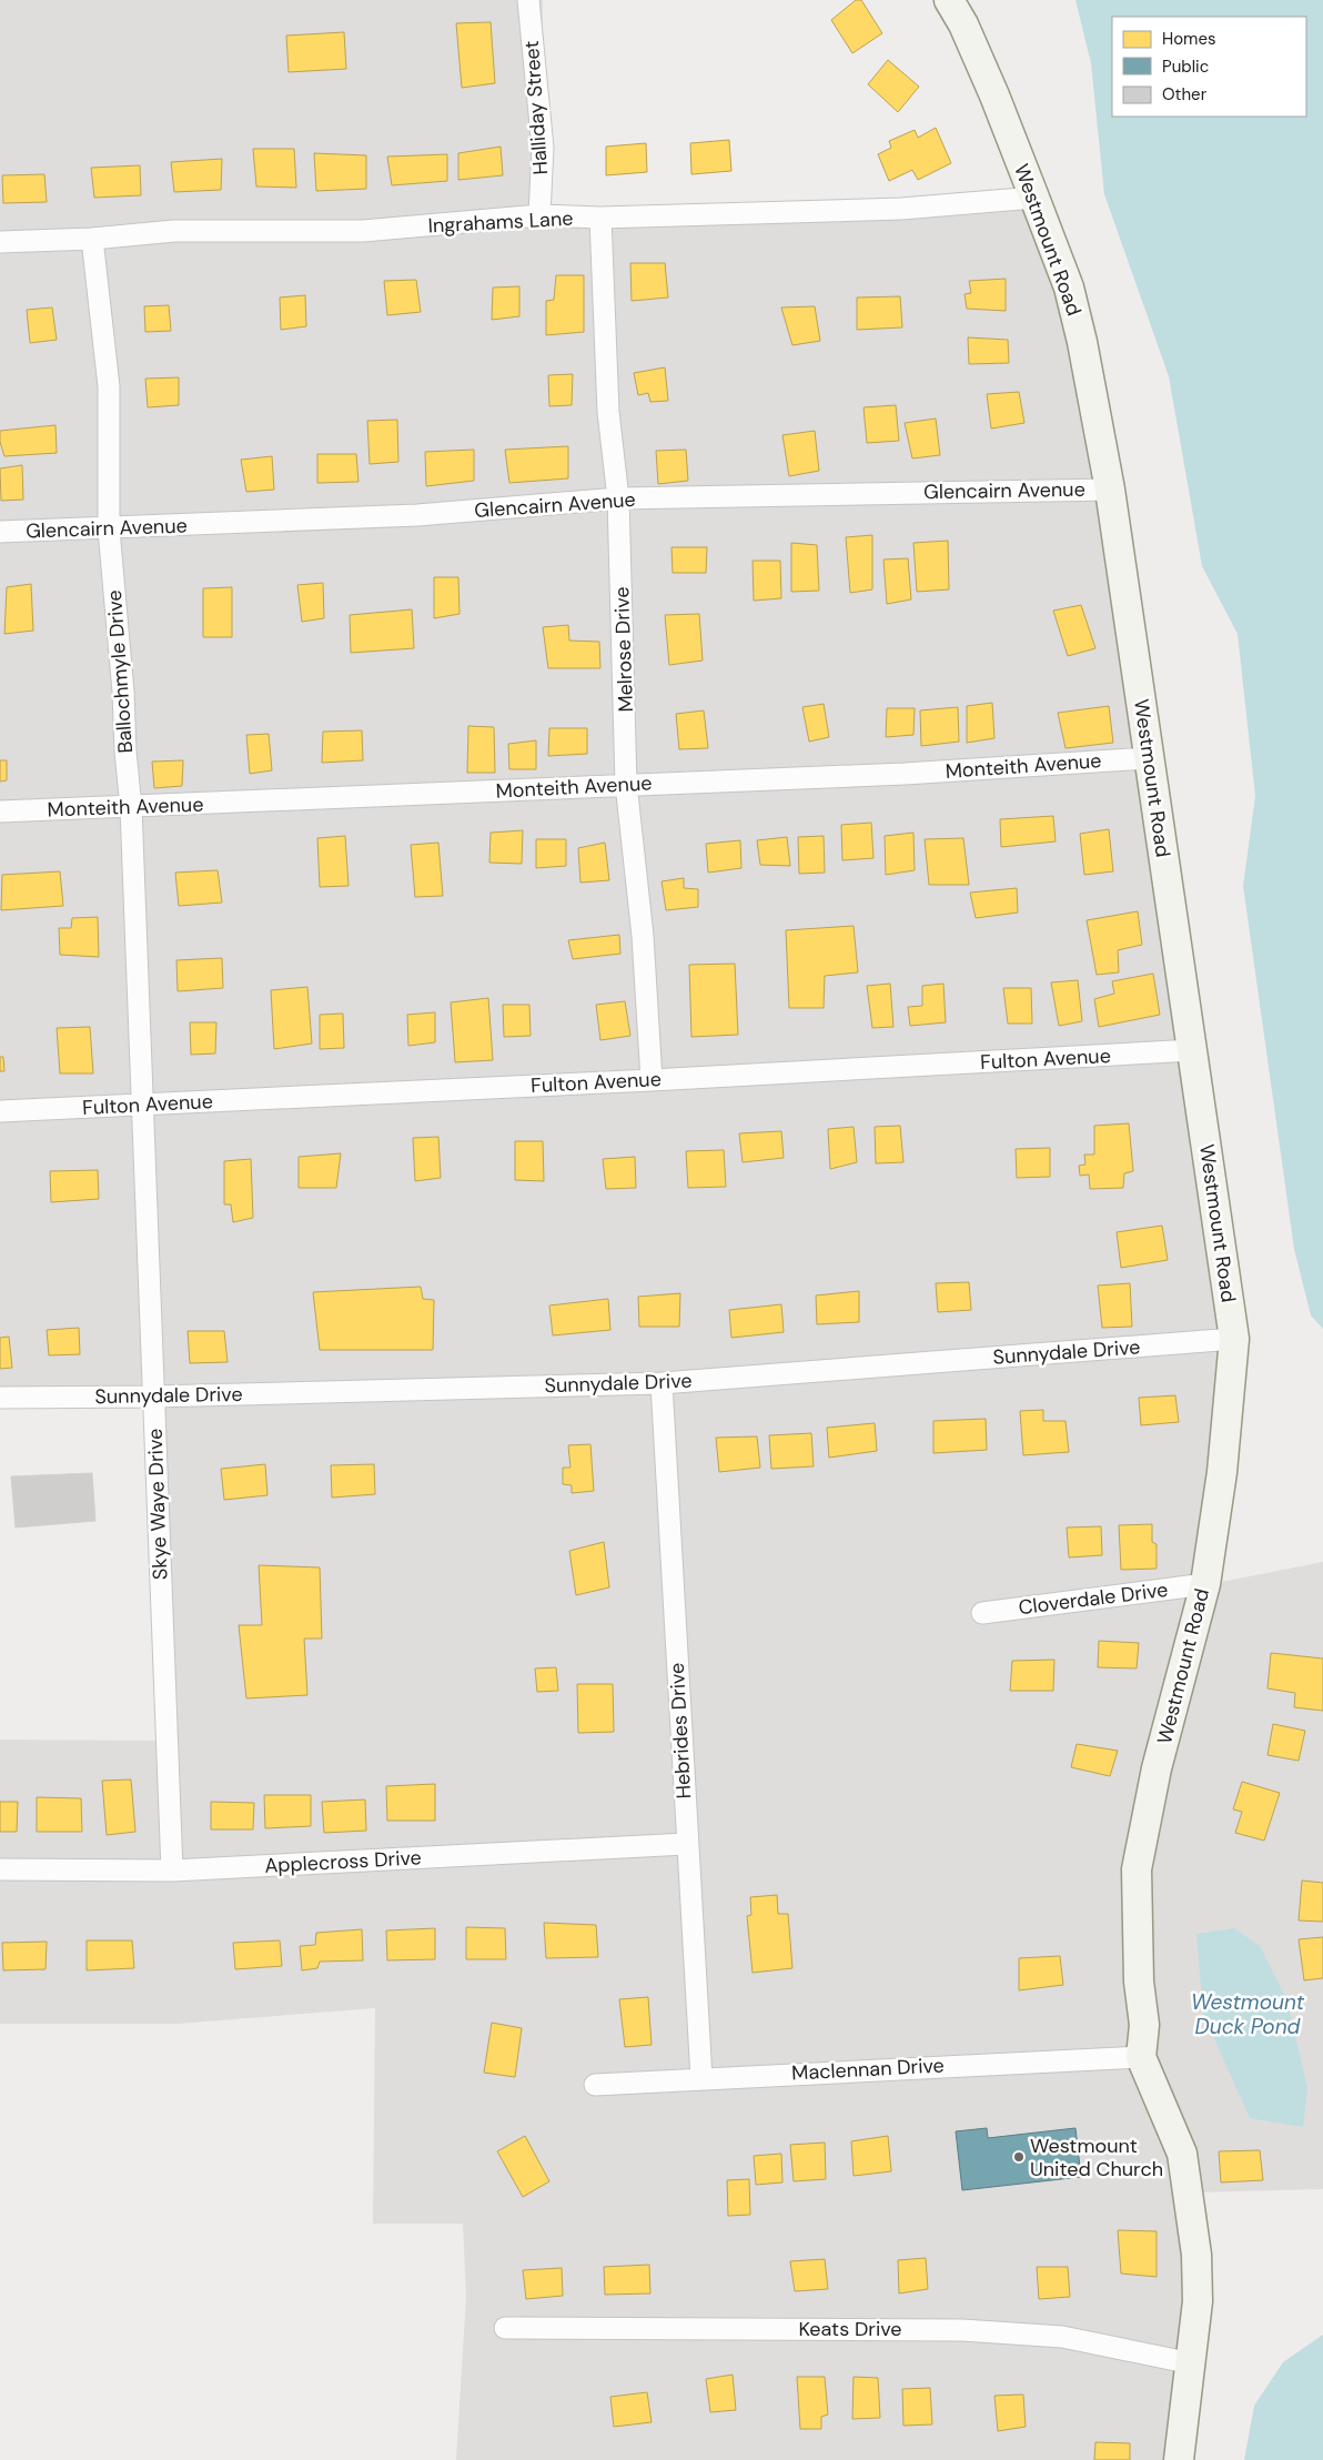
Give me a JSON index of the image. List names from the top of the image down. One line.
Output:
{"streets":{"main road":["Westmount Road"],"street":["Halliday Street","Ingrahams Lane","Glencairn Avenue","Melrose Drive","Ballochmyle Drive","Monteith Avenue","Fulton Avenue","Sunnydale Drive","Skye Waye Drive","Cloverdale Drive","Hebrides Drive","Applecross Drive","Maclennan Drive","Keats Drive"]},"crossings":[["Halliday Street","Ingrahams Lane"],["Ingrahams Lane","Westmount Road"],["Ingrahams Lane","Melrose Drive"],["Ingrahams Lane","Ballochmyle Drive"],["Westmount Road","Glencairn Avenue"],["Westmount Road","Monteith Avenue"],["Westmount Road","Fulton Avenue"],["Westmount Road","Sunnydale Drive"],["Westmount Road","Cloverdale Drive"],["Westmount Road","Maclennan Drive"],["Westmount Road","Keats Drive"],["Glencairn Avenue","Melrose Drive"],["Glencairn Avenue","Ballochmyle Drive"],["Melrose Drive","Monteith Avenue"],["Melrose Drive","Fulton Avenue"],["Ballochmyle Drive","Monteith Avenue"],["Ballochmyle Drive","Fulton Avenue"],["Ballochmyle Drive","Skye Waye Drive"],["Fulton Avenue","Skye Waye Drive"],["Sunnydale Drive","Skye Waye Drive"],["Sunnydale Drive","Hebrides Drive"],["Skye Waye Drive","Applecross Drive"],["Hebrides Drive","Applecross Drive"],["Hebrides Drive","Maclennan Drive"]],"water":["Westmount Duck Pond"],"places":["Westmount United Church"],"legend":["Homes","Public","Other"]}
